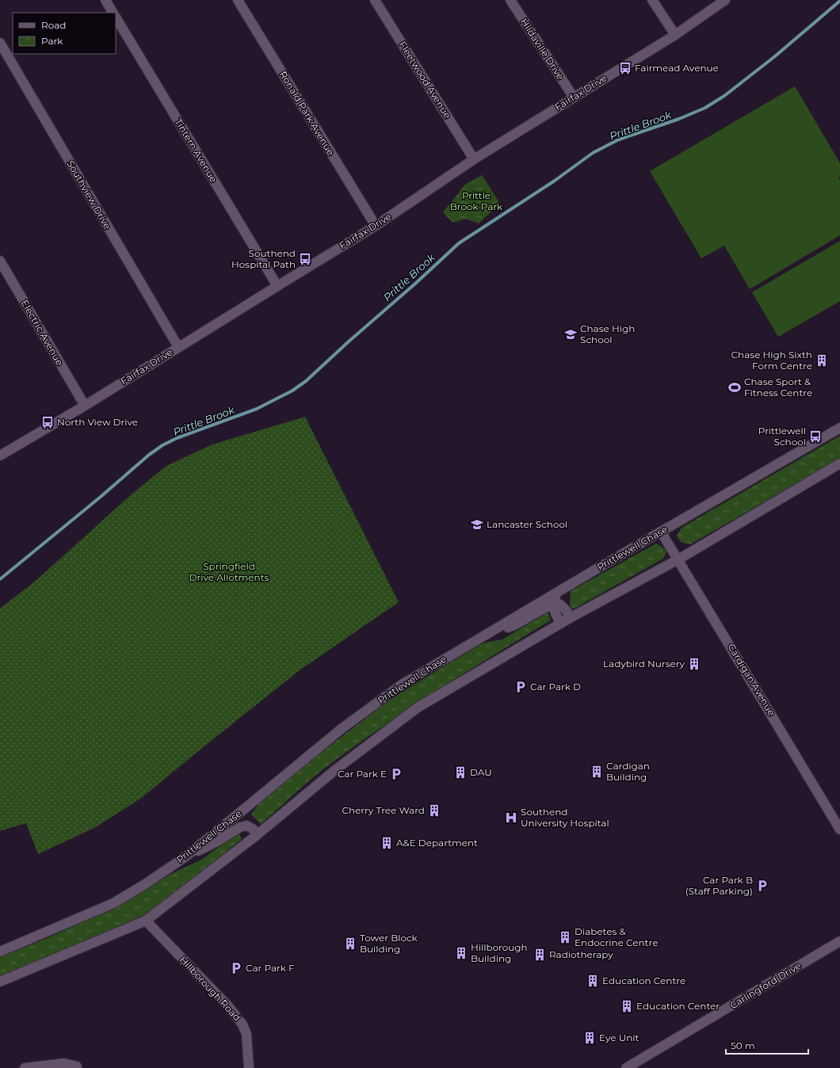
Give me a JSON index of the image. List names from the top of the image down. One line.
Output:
{"streets":{"street":["Hildaville Drive","Fleetwood Avenue","Fairfax Drive","Ronald Park Avenue","Tintern Avenue","Southview Drive","Electric Avenue","Prittlewell Chase","Cardigan Avenue","Carlingford Drive","Hillborough Road"]},"crossings":[["Hildaville Drive","Fairfax Drive"],["Fleetwood Avenue","Fairfax Drive"],["Fairfax Drive","Ronald Park Avenue"],["Fairfax Drive","Tintern Avenue"],["Fairfax Drive","Southview Drive"],["Fairfax Drive","Electric Avenue"],["Prittlewell Chase","Cardigan Avenue"]],"water":["Prittle Brook"],"parks":["Prittle Brook Park","Springfield Drive Allotments"],"places":{"bus stop":["Fairmead Avenue","Southend Hospital Path","North View Drive","Prittlewell School"],"school or university":["Chase High School","Lancaster School"],"building":["Chase High Sixth Form Centre","Ladybird Nursery","Cardigan Building","DAU","Cherry Tree Ward","A&E Department","Diabetes & Endocrine Centre","Tower Block Building","Hillborough Building","Radiotherapy","Education Centre","Education Center","Eye Unit"],"sports":["Chase Sport & Fitness Centre"],"parking":["Car Park D","Car Park E","Car Park B (Staff Parking)","Car Park F"],"hospital":["Southend University Hospital"]},"legend":["Road","Park"],"scale_bar":"50 m"}
